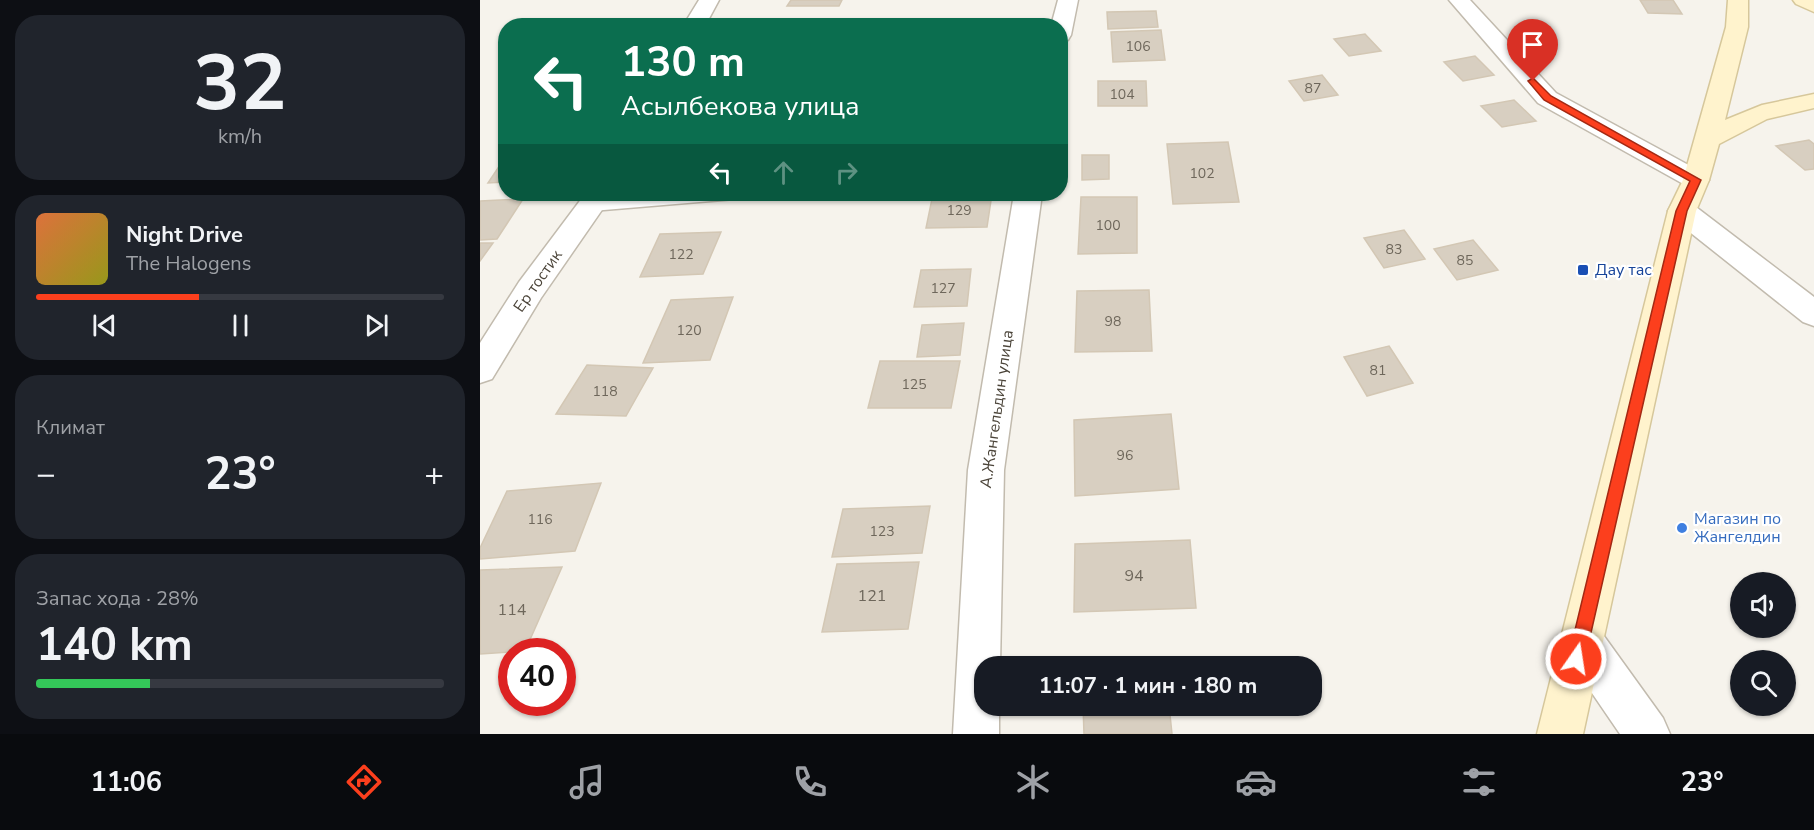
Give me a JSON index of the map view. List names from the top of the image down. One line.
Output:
{"streets":{"street":["Ер тостик","А.Жангельдин улица"]},"places":{"transit":["Дау тас"],"other":["Магазин по Жангелдин"]},"house_numbers":["106","87","104","102","129","100","83","122","85","127","98","120","81","125","118","96","116","123","94","121","114"],"page":{"tile":[["32","km/h"],"Климат",["Запас хода · 28%","140 km"]],"turn":["130 m","Асылбекова улица"],"song":["Night Drive","The Halogens"],"heat":["−","23°","+"],"limit":"40","trip":"11:07 · 1 мин · 180 m","tabs":["11:06","23°"]}}
